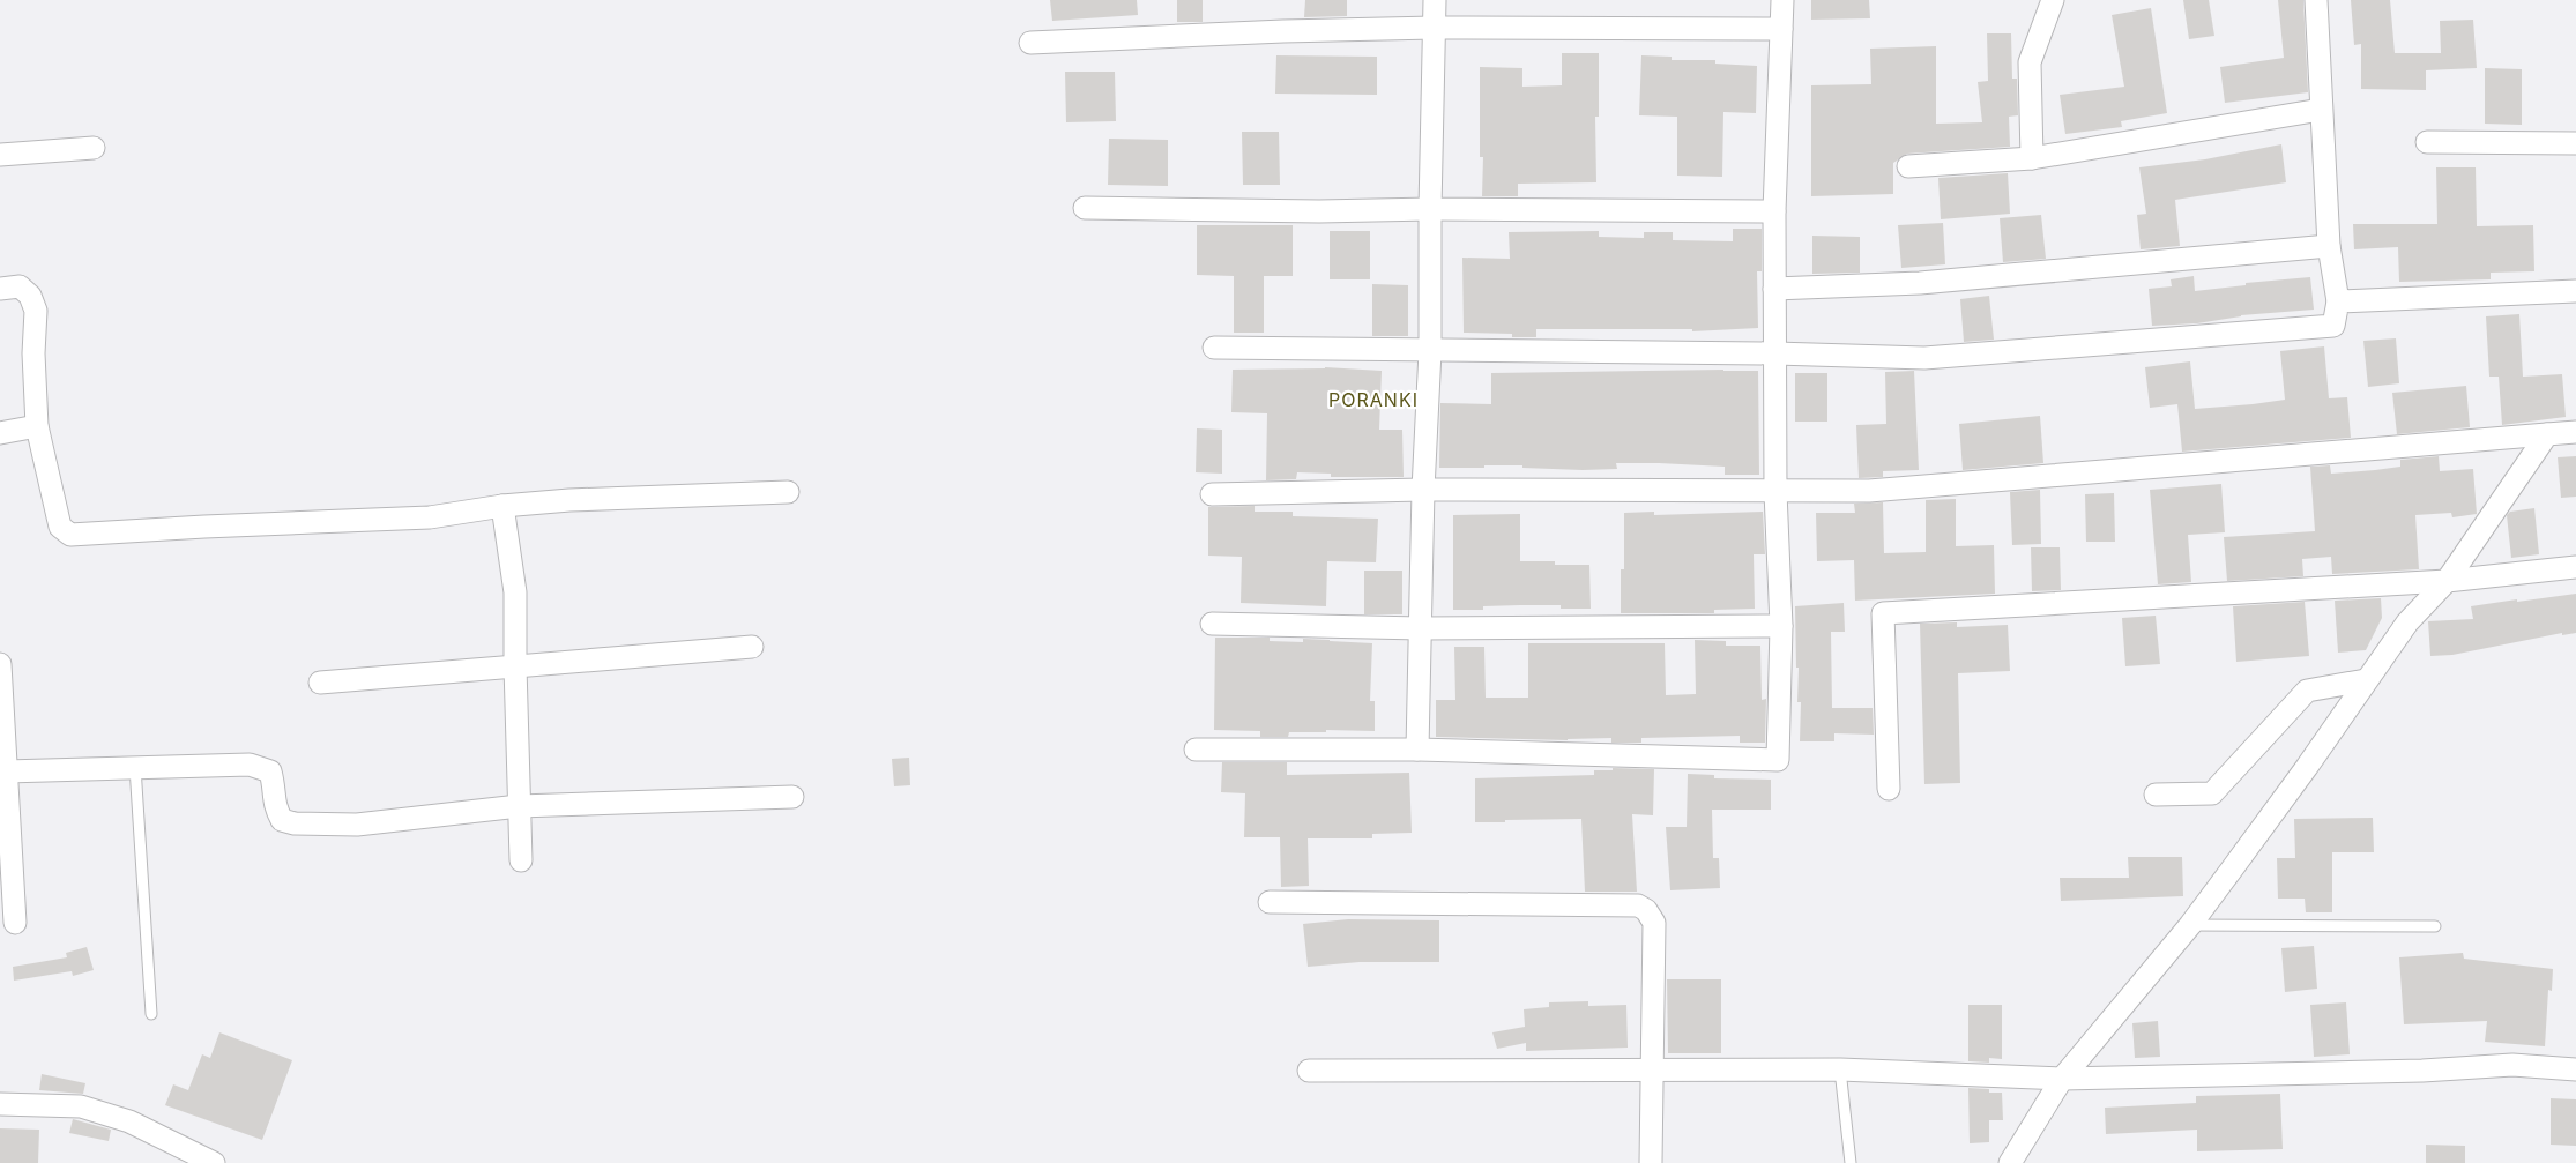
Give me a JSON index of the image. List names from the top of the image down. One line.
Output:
{"districts":["PORANKI"]}
